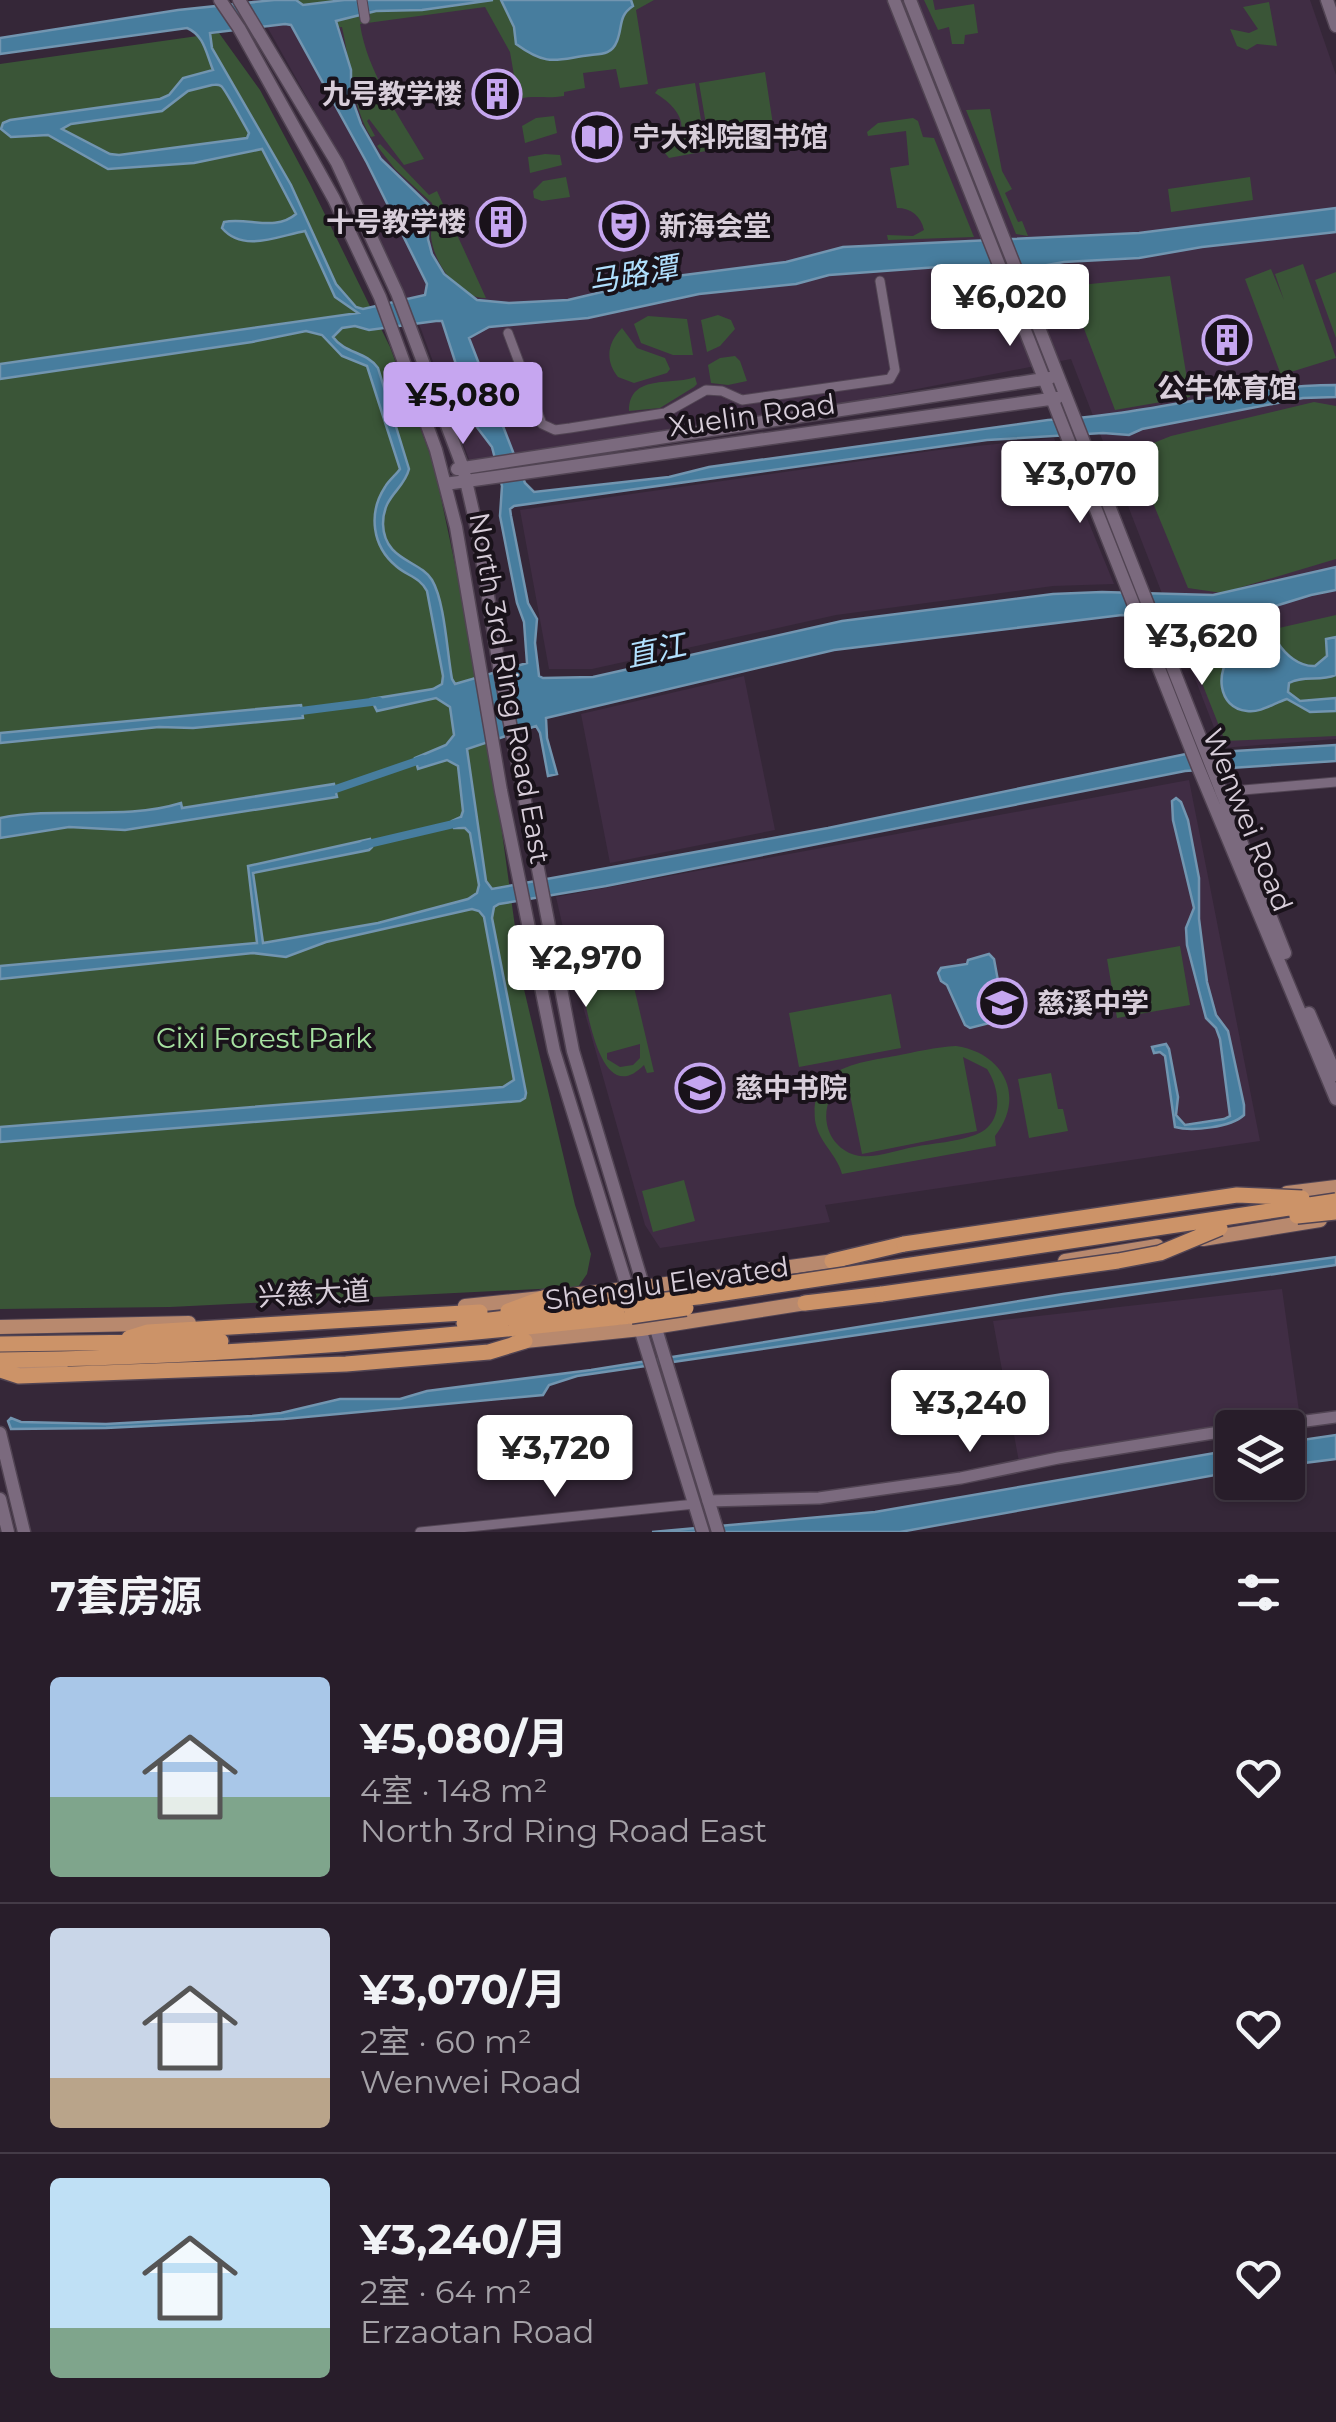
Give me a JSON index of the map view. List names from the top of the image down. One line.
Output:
{"streets":{"highway":["Shenglu Elevated"],"main road":["Xuelin Road","North 3rd Ring Road East","Wenwei Road","兴慈大道"]},"crossings":[["Xuelin Road","North 3rd Ring Road East"],["Xuelin Road","Wenwei Road"],["North 3rd Ring Road East","兴慈大道"]],"water":["马路潭","直江"],"parks":["Cixi Forest Park"],"places":{"building":["九号教学楼","十号教学楼","公牛体育馆"],"library":["宁大科院图书馆"],"theatre":["新海会堂"],"school or university":["慈溪中学","慈中书院"]},"page":{"price":["¥6,020","¥5,080","¥3,070","¥3,620","¥2,970","¥3,240","¥3,720"],"heading":"7套房源","list":[{"name":"¥5,080/月","note":"4室 · 148 m² · North 3rd Ring Road East"},{"name":"¥3,070/月","note":"2室 · 60 m² · Wenwei Road"},{"name":"¥3,240/月","note":"2室 · 64 m² · Erzaotan Road"}]}}
